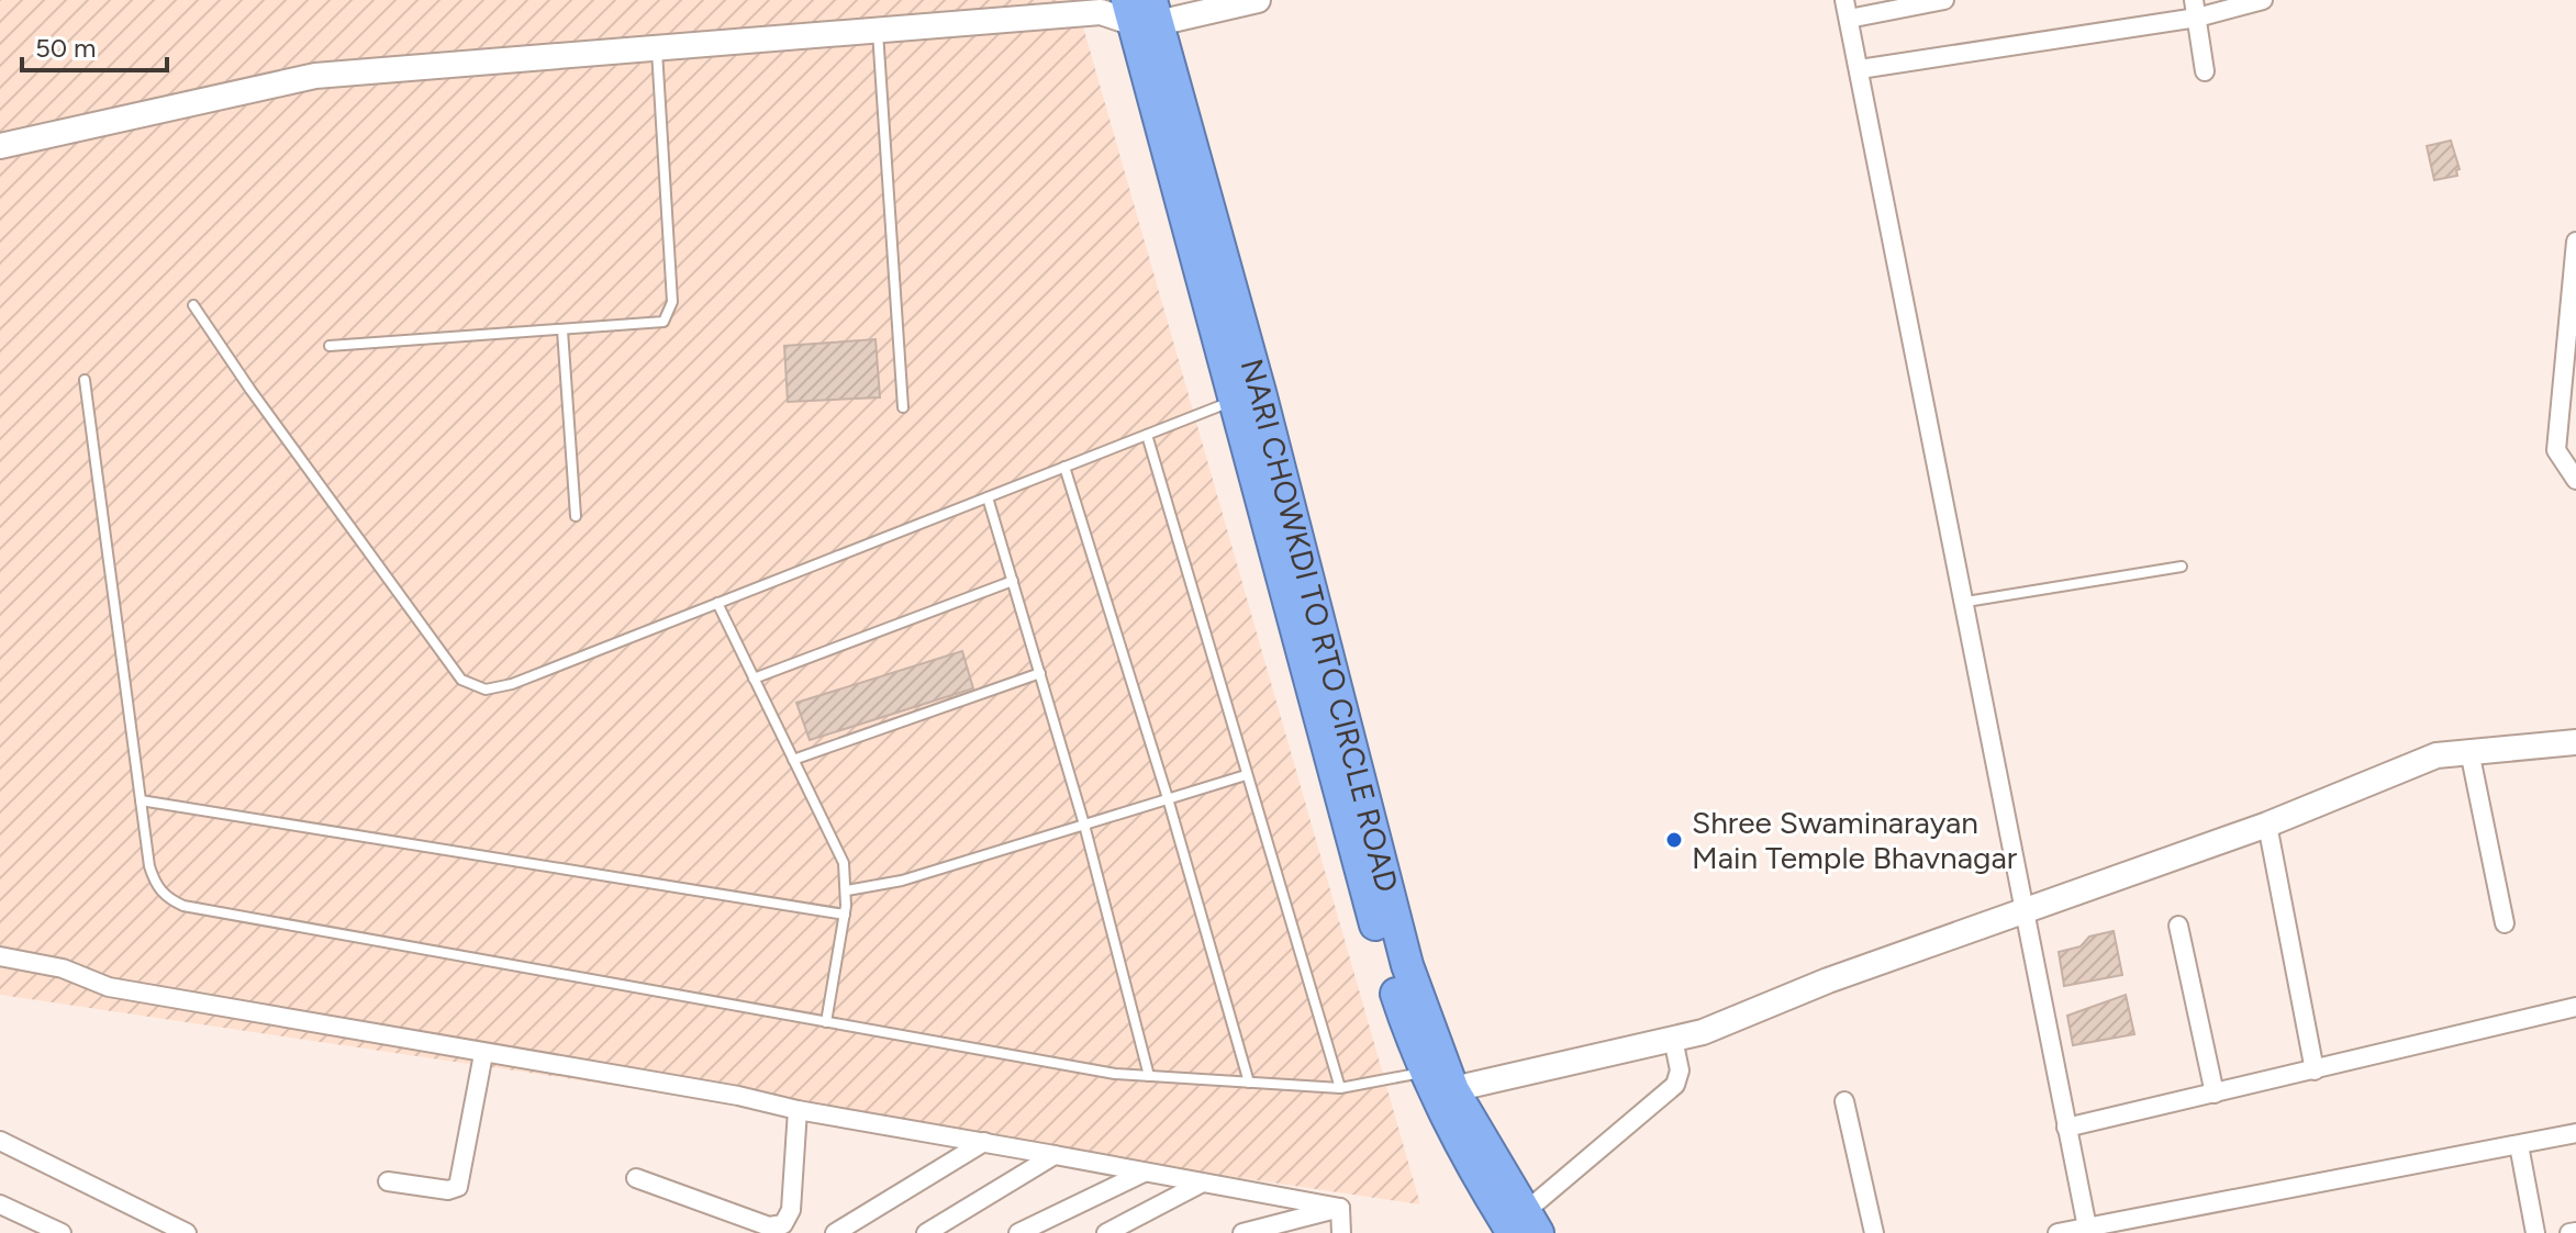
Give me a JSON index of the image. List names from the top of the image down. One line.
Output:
{"streets":{"highway":["NARI CHOWKDI TO RTO CIRCLE ROAD"]},"places":["Shree Swaminarayan Main Temple Bhavnagar"],"scale_bar":"50 m"}
